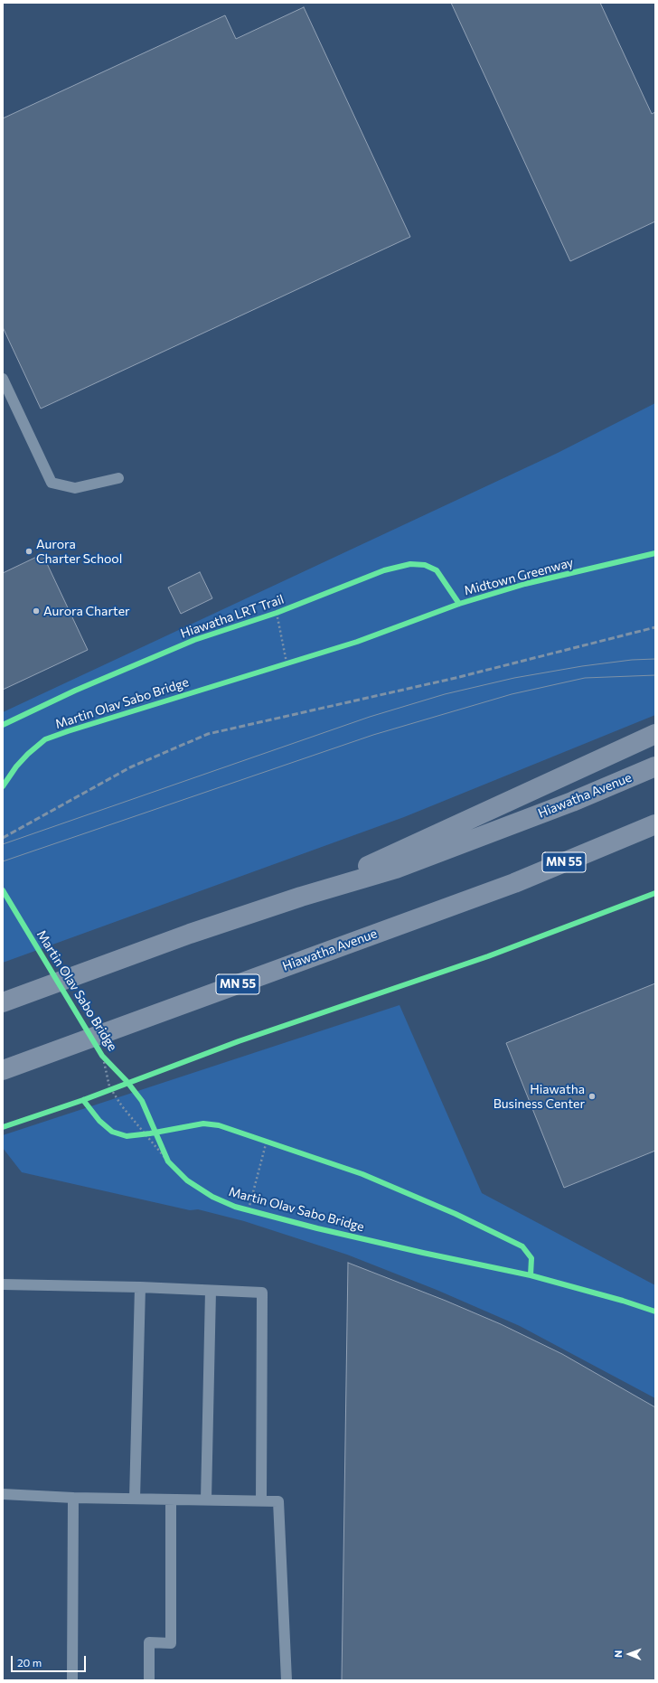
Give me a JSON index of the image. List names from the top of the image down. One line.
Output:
{"streets":{"highway":["Hiawatha Avenue","MN 55"],"cycle path":["Midtown Greenway","Hiawatha LRT Trail","Martin Olav Sabo Bridge"]},"places":["Aurora Charter School","Aurora Charter","Hiawatha Business Center"],"scale_bar":"20 m","north":"left"}
